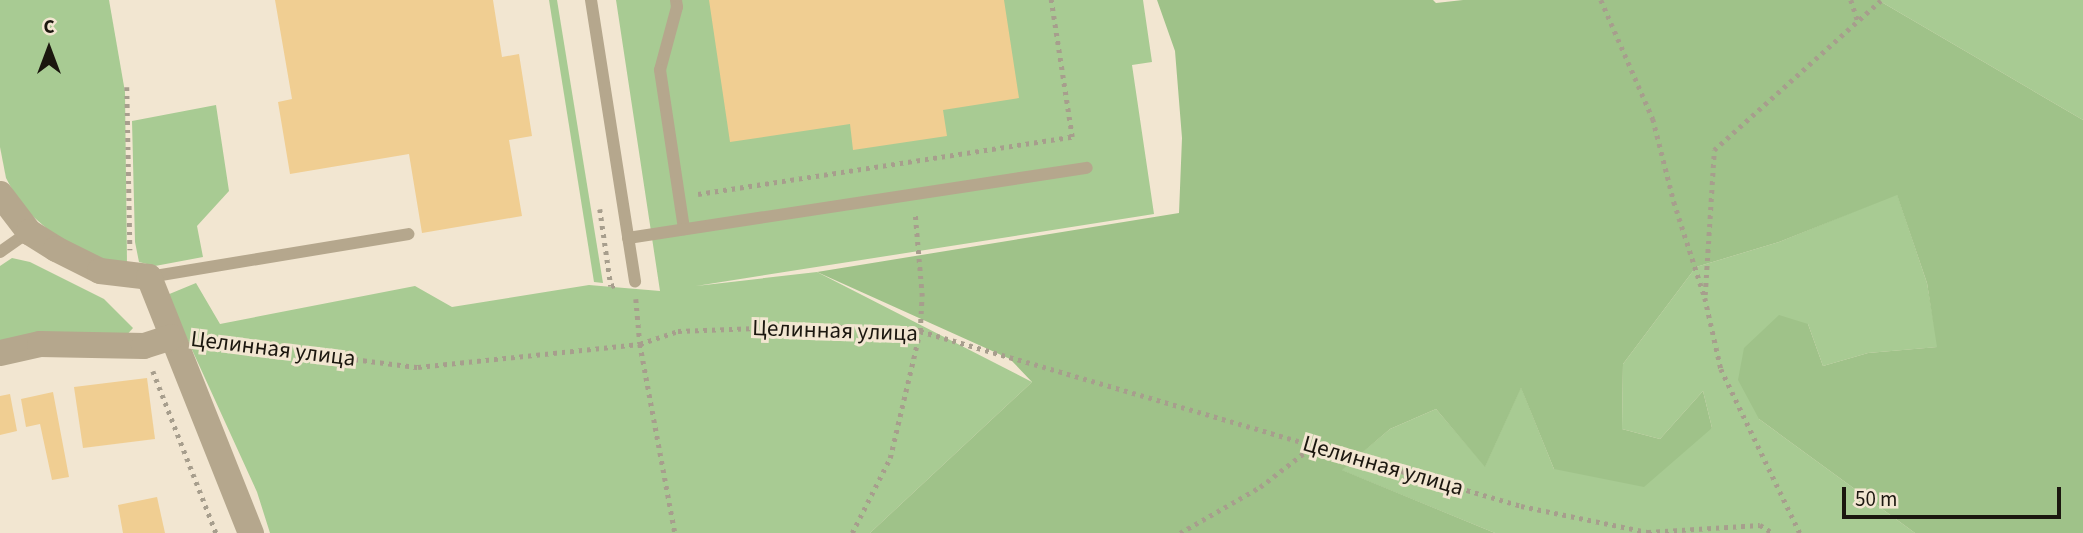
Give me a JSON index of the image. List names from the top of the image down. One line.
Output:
{"streets":{"street":["Целинная улица"]},"scale_bar":"50 m","north":"top"}
